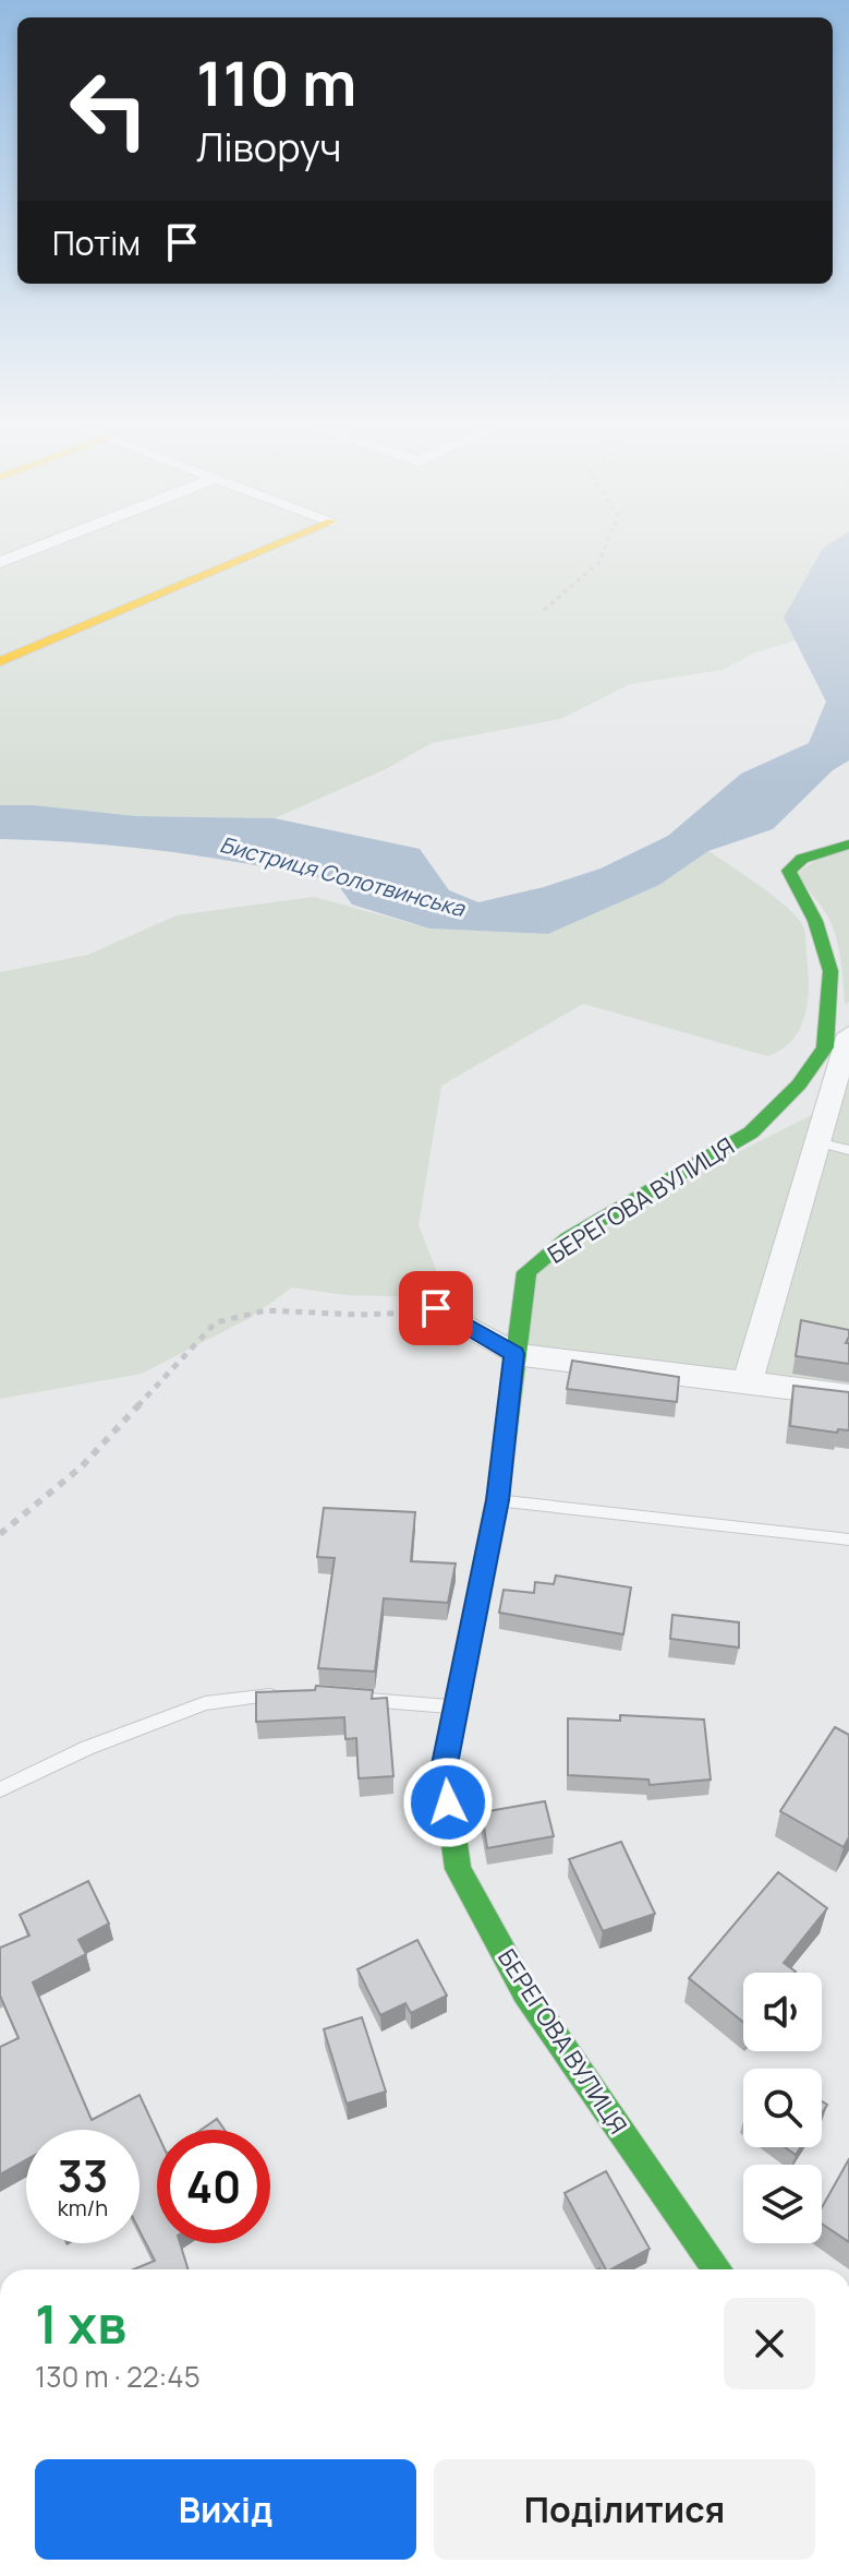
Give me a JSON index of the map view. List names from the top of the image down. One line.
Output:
{"streets":{"street":["БЕРЕГОВА ВУЛИЦЯ"]},"water":["Бистриця Солотвинська"],"page":{"turn":["110 m","Ліворуч"],"then":"Потім","speed":"33 km/h","limit":"40","heading":["1 хв","130 m · 22:45"],"buttons":["Вихід","Поділитися"]}}
